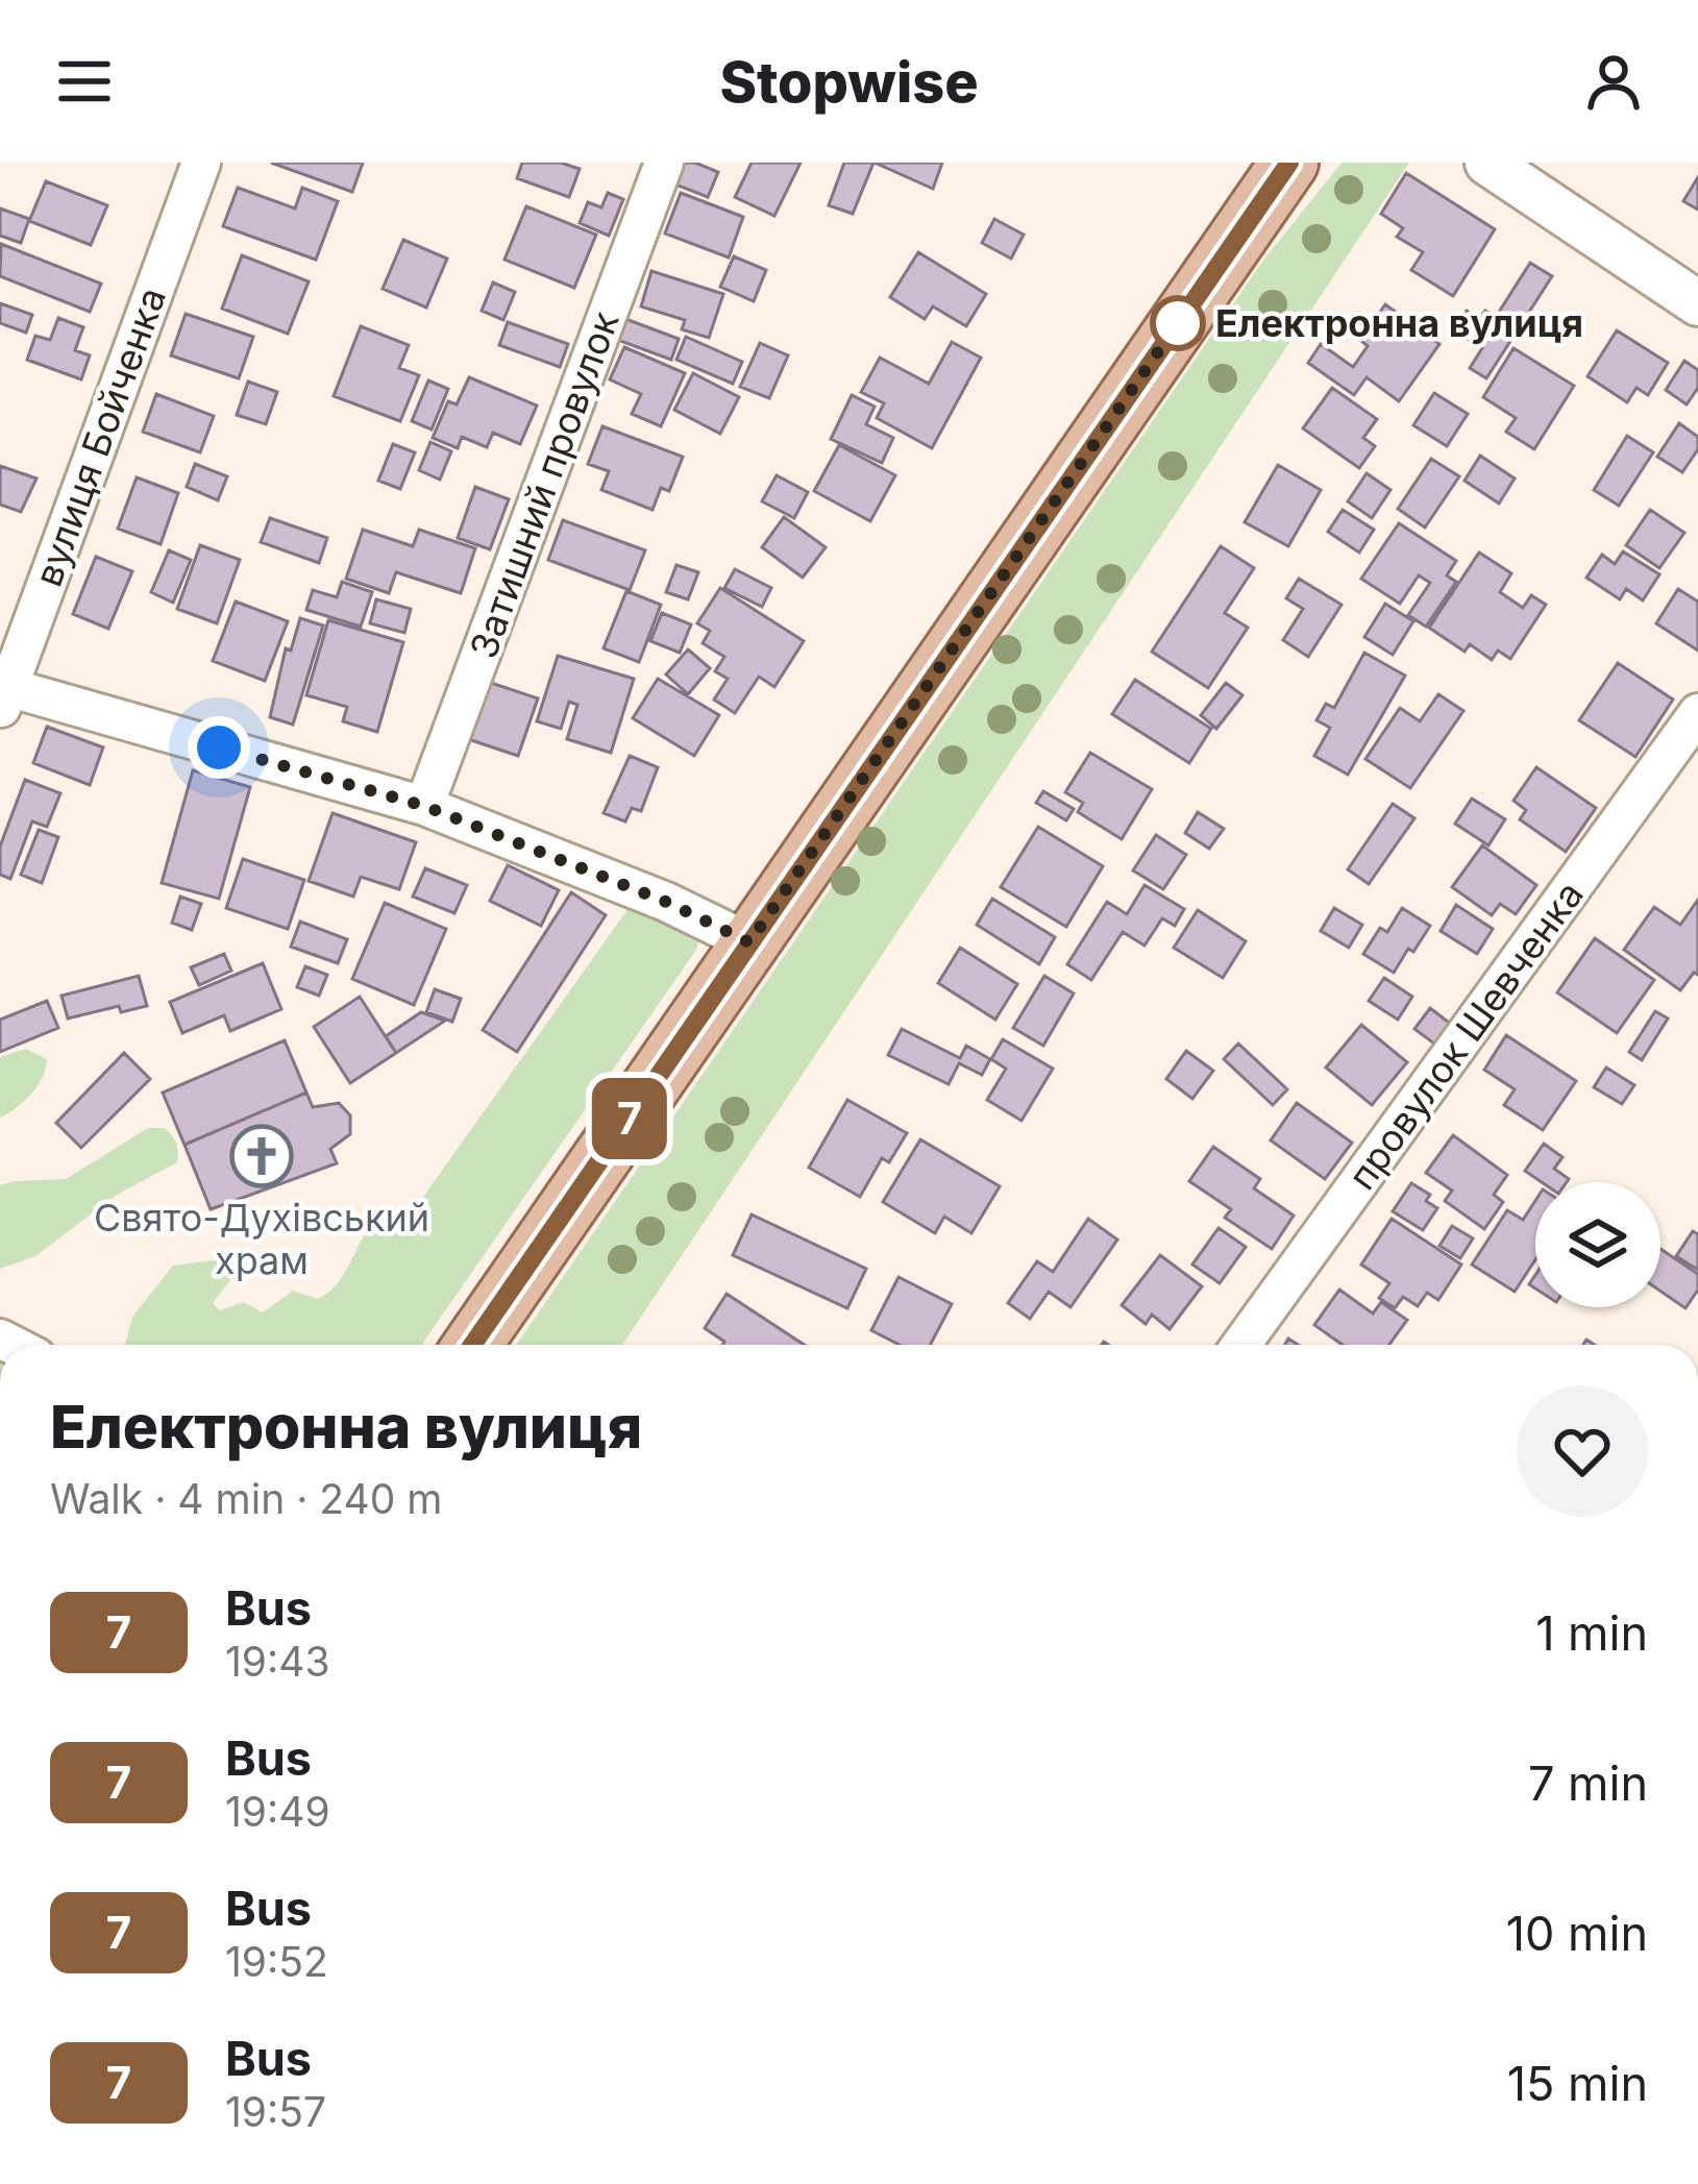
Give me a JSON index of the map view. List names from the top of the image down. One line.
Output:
{"streets":{"street":["вулиця Бойченка","Затишний провулок","провулок Шевченка"]},"places":{"other":["Електронна вулиця"],"church":["Свято-Духівський храм"]},"lines":["bus line 7"],"page":{"header":"Stopwise","on_map":"7","heading":["Електронна вулиця","Walk · 4 min · 240 m"],"list":[{"mark":"7","name":"Bus","note":"19:43","value":"1 min"},{"mark":"7","name":"Bus","note":"19:49","value":"7 min"},{"mark":"7","name":"Bus","note":"19:52","value":"10 min"},{"mark":"7","name":"Bus","note":"19:57","value":"15 min"}]}}
